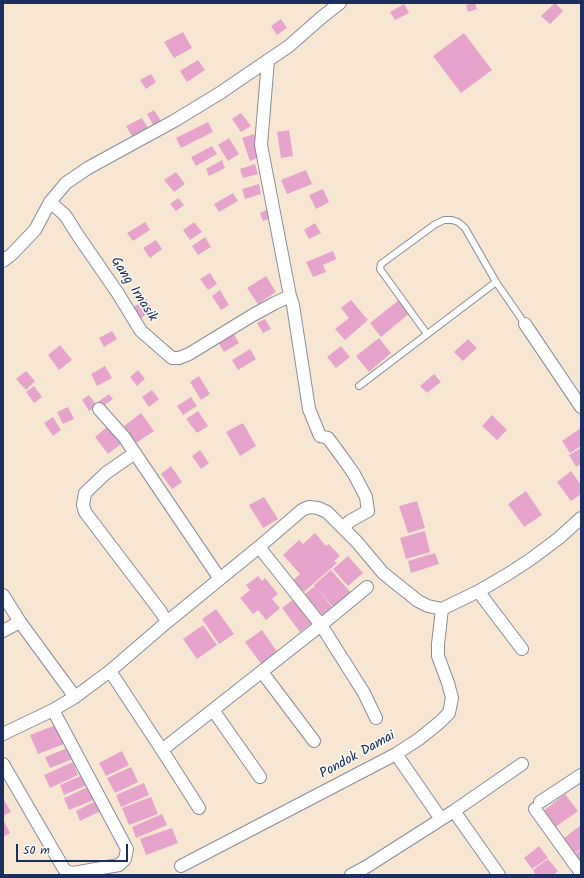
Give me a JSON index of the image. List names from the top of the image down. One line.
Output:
{"streets":{"street":["Gang Irnasik","Pondok Damai"]},"scale_bar":"50 m"}
